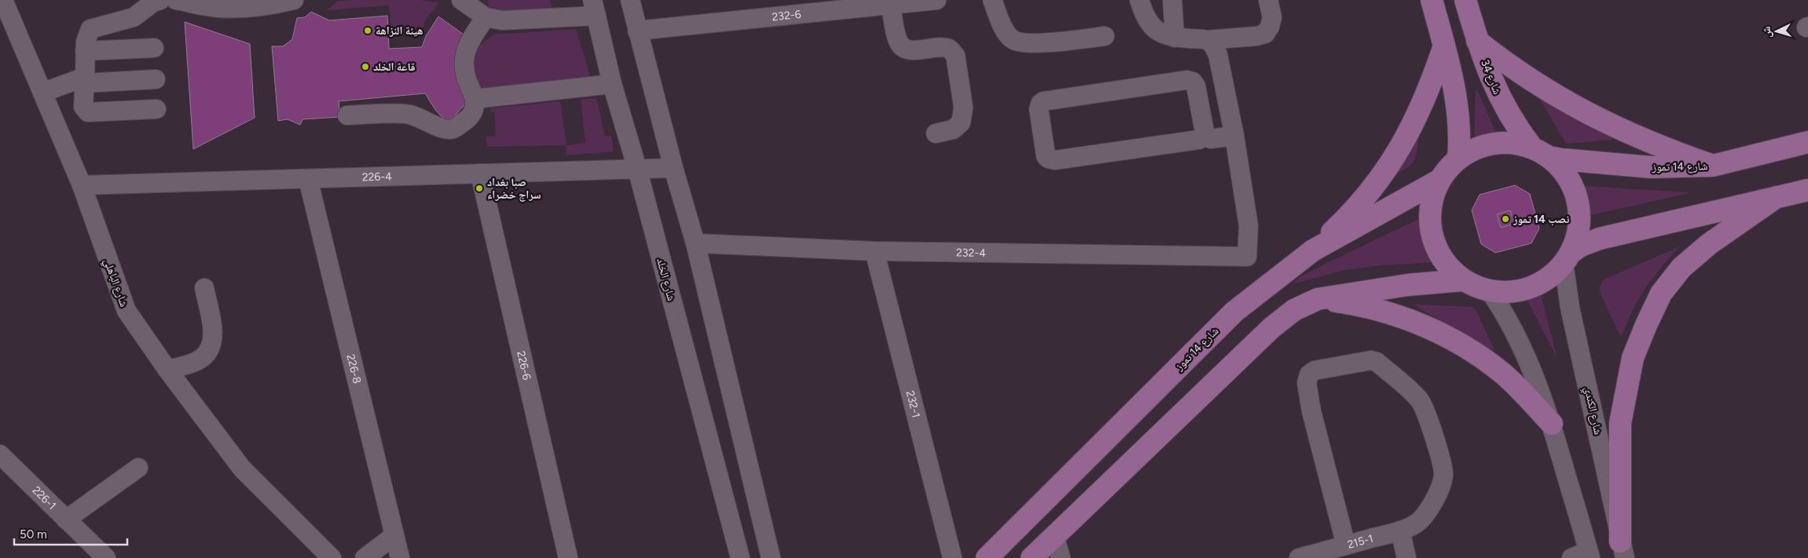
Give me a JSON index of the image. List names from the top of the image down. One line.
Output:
{"streets":{"main road":["شارع 34","شارع 14 تموز"],"street":["232-6","226-4","232-4","شارع الخلد","شارع الباهلي","226-6","226-8","232-1","شارع الكندي","226-1","215-1"]},"crossings":[["شارع 34","شارع 14 تموز"],["شارع 34","شارع الكندي"],["226-4","شارع الخلد"],["226-4","شارع الباهلي"],["226-4","226-6"],["226-4","226-8"],["232-4","232-1"]],"places":["هيئة النزاهة","قاعة الخلد","صبا بغداد سراج خضراء","نصب 14 تموز"],"scale_bar":"50 m","north":"left"}
